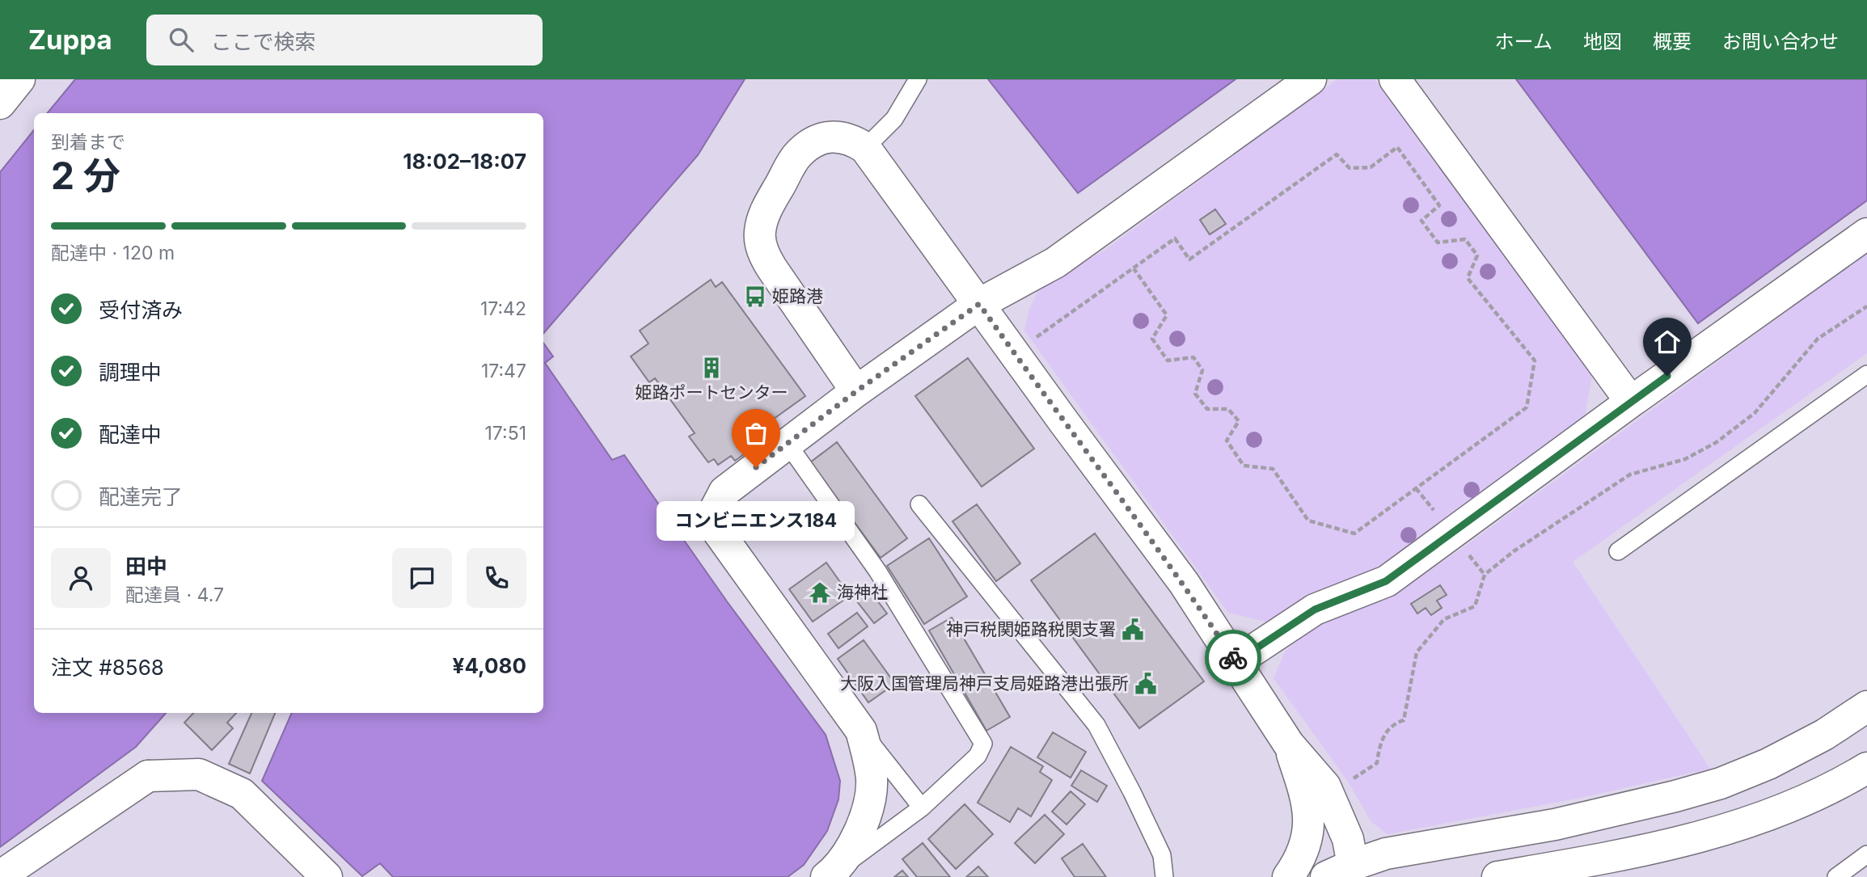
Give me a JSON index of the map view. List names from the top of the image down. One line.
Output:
{"places":{"bus stop":["姫路港"],"building":["姫路ポートセンター"],"other":["コンビニエンス184"],"temple":["海神社"],"public building":["神戸税関姫路税関支署","大阪入国管理局神戸支局姫路港出張所"]},"page":{"header":"Zuppa","search":"ここで検索","nav":["ホーム","地図","概要","お問い合わせ"],"heading":["2 分","到着まで","18:02–18:07"],"panel":["田中","配達員 · 4.7","注文 #8568","¥4,080"],"bar":"配達中 · 120 m","list":[["受付済み","17:42"],["調理中","17:47"],["配達中","17:51"],"配達完了"],"bubble":"コンビニエンス184"}}
